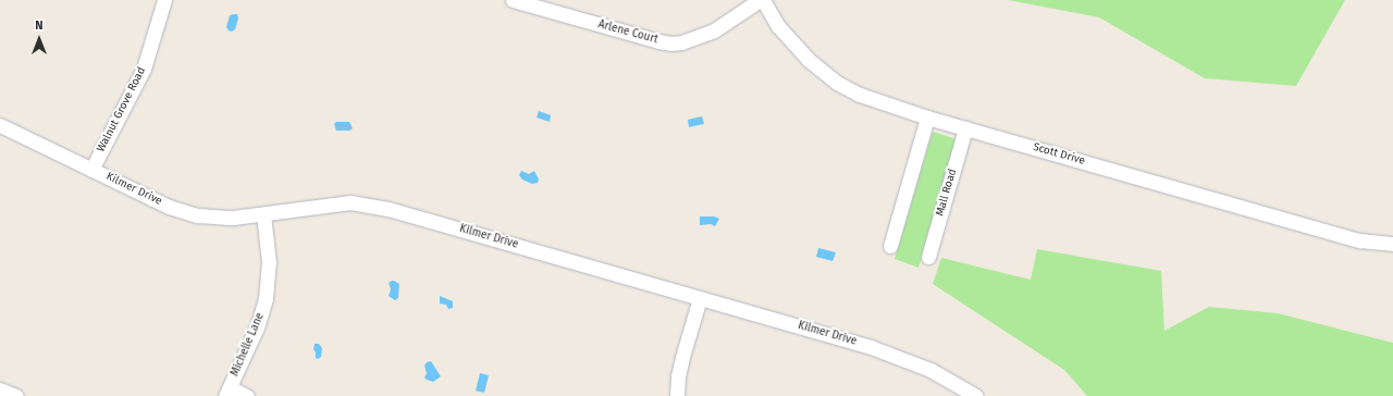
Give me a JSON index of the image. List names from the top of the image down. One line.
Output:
{"streets":{"street":["Arlene Court","Walnut Grove Road","Scott Drive","Kilmer Drive","Mall Road","Michelle Lane"]},"crossings":[["Arlene Court","Scott Drive"],["Walnut Grove Road","Kilmer Drive"],["Scott Drive","Mall Road"],["Kilmer Drive","Michelle Lane"]],"north":"top"}
